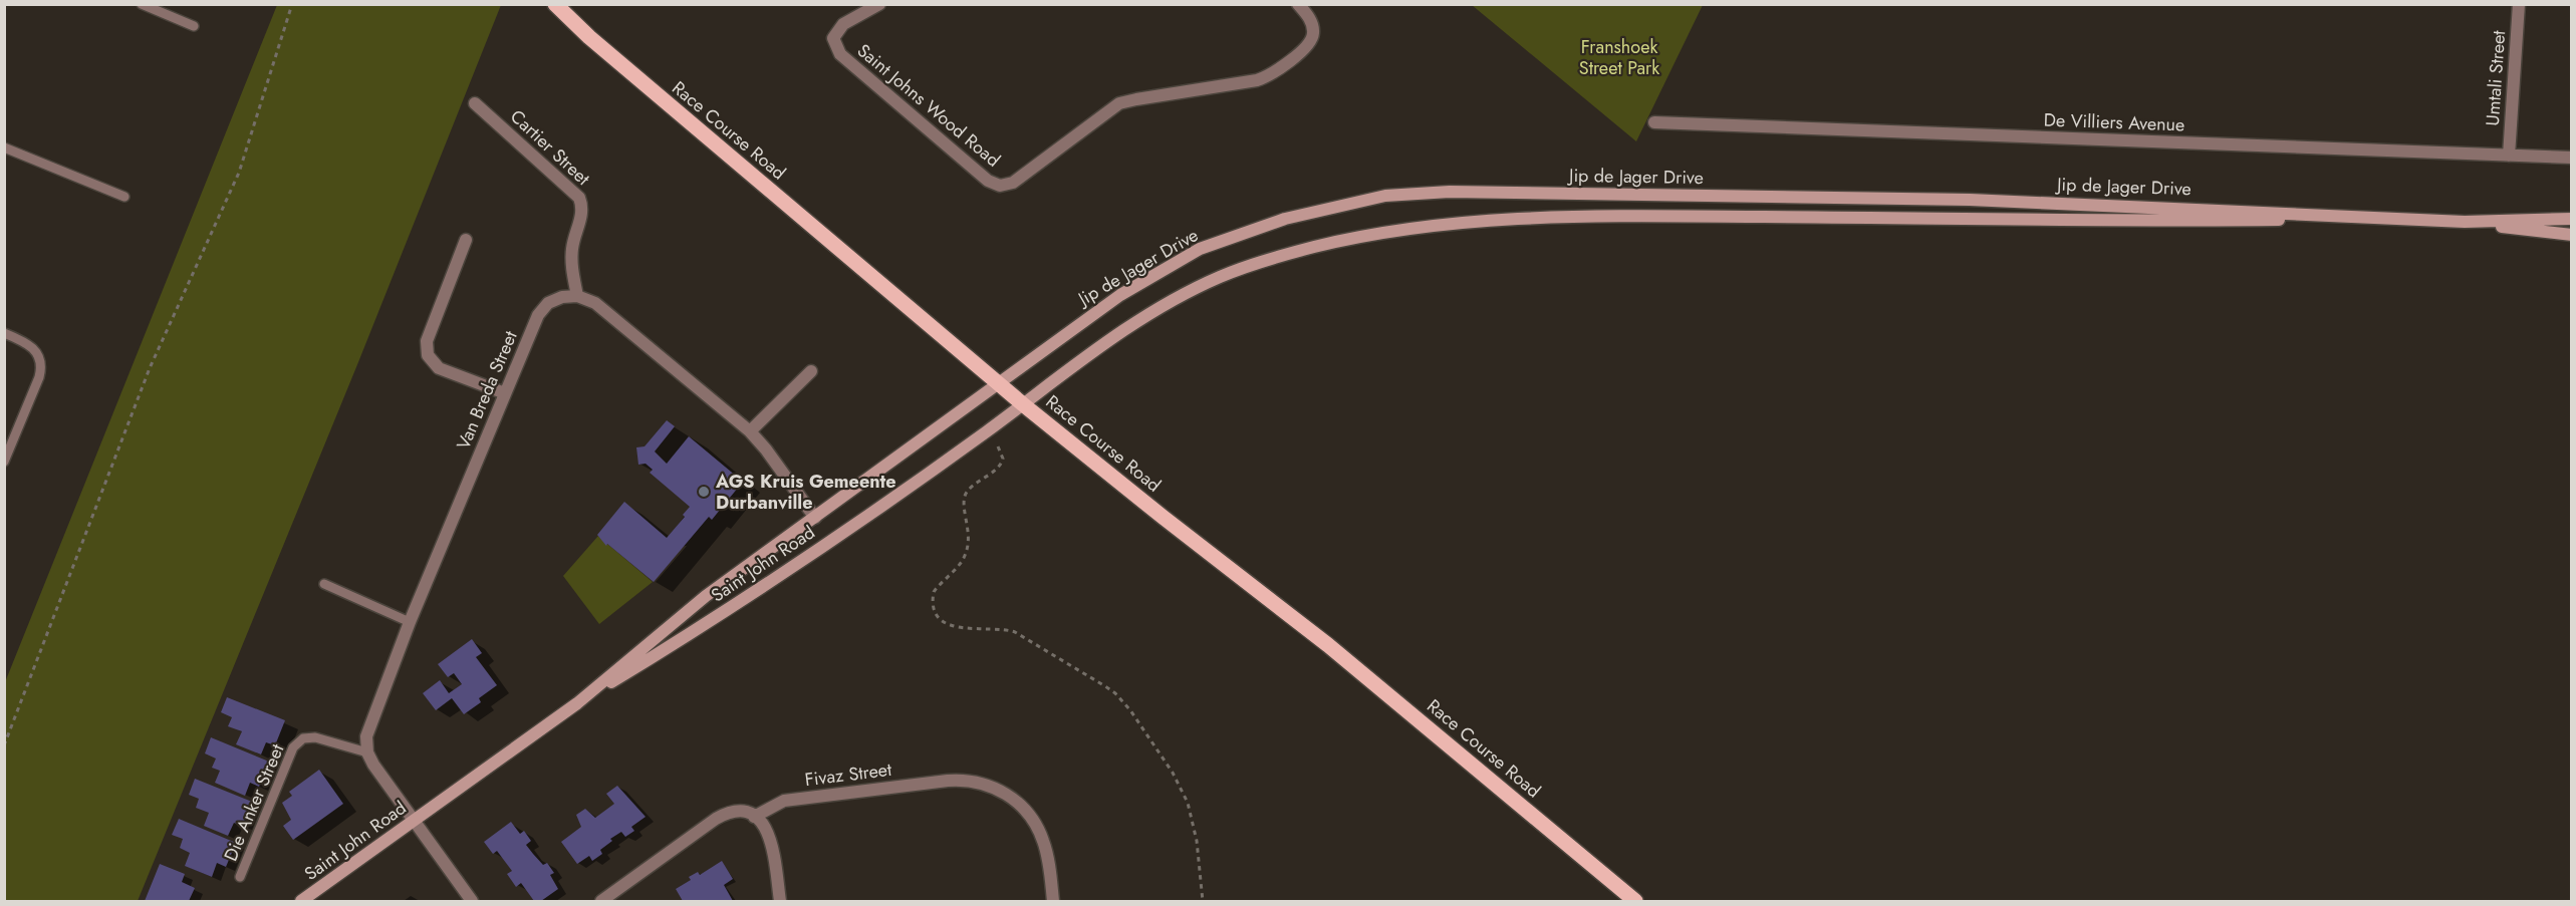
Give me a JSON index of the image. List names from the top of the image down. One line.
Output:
{"streets":{"main road":["Race Course Road","Jip de Jager Drive","Saint John Road"],"street":["Umtali Street","Saint Johns Wood Road","De Villiers Avenue","Cartier Street","Van Breda Street","Fivaz Street"],"lane":["Die Anker Street"]},"crossings":[["Umtali Street","De Villiers Avenue"],["Race Course Road","Jip de Jager Drive"],["Race Course Road","Saint John Road"],["Cartier Street","Van Breda Street"],["Jip de Jager Drive","Saint John Road"],["Van Breda Street","Die Anker Street"]],"parks":["Franshoek Street Park"],"places":["AGS Kruis Gemeente Durbanville"]}
